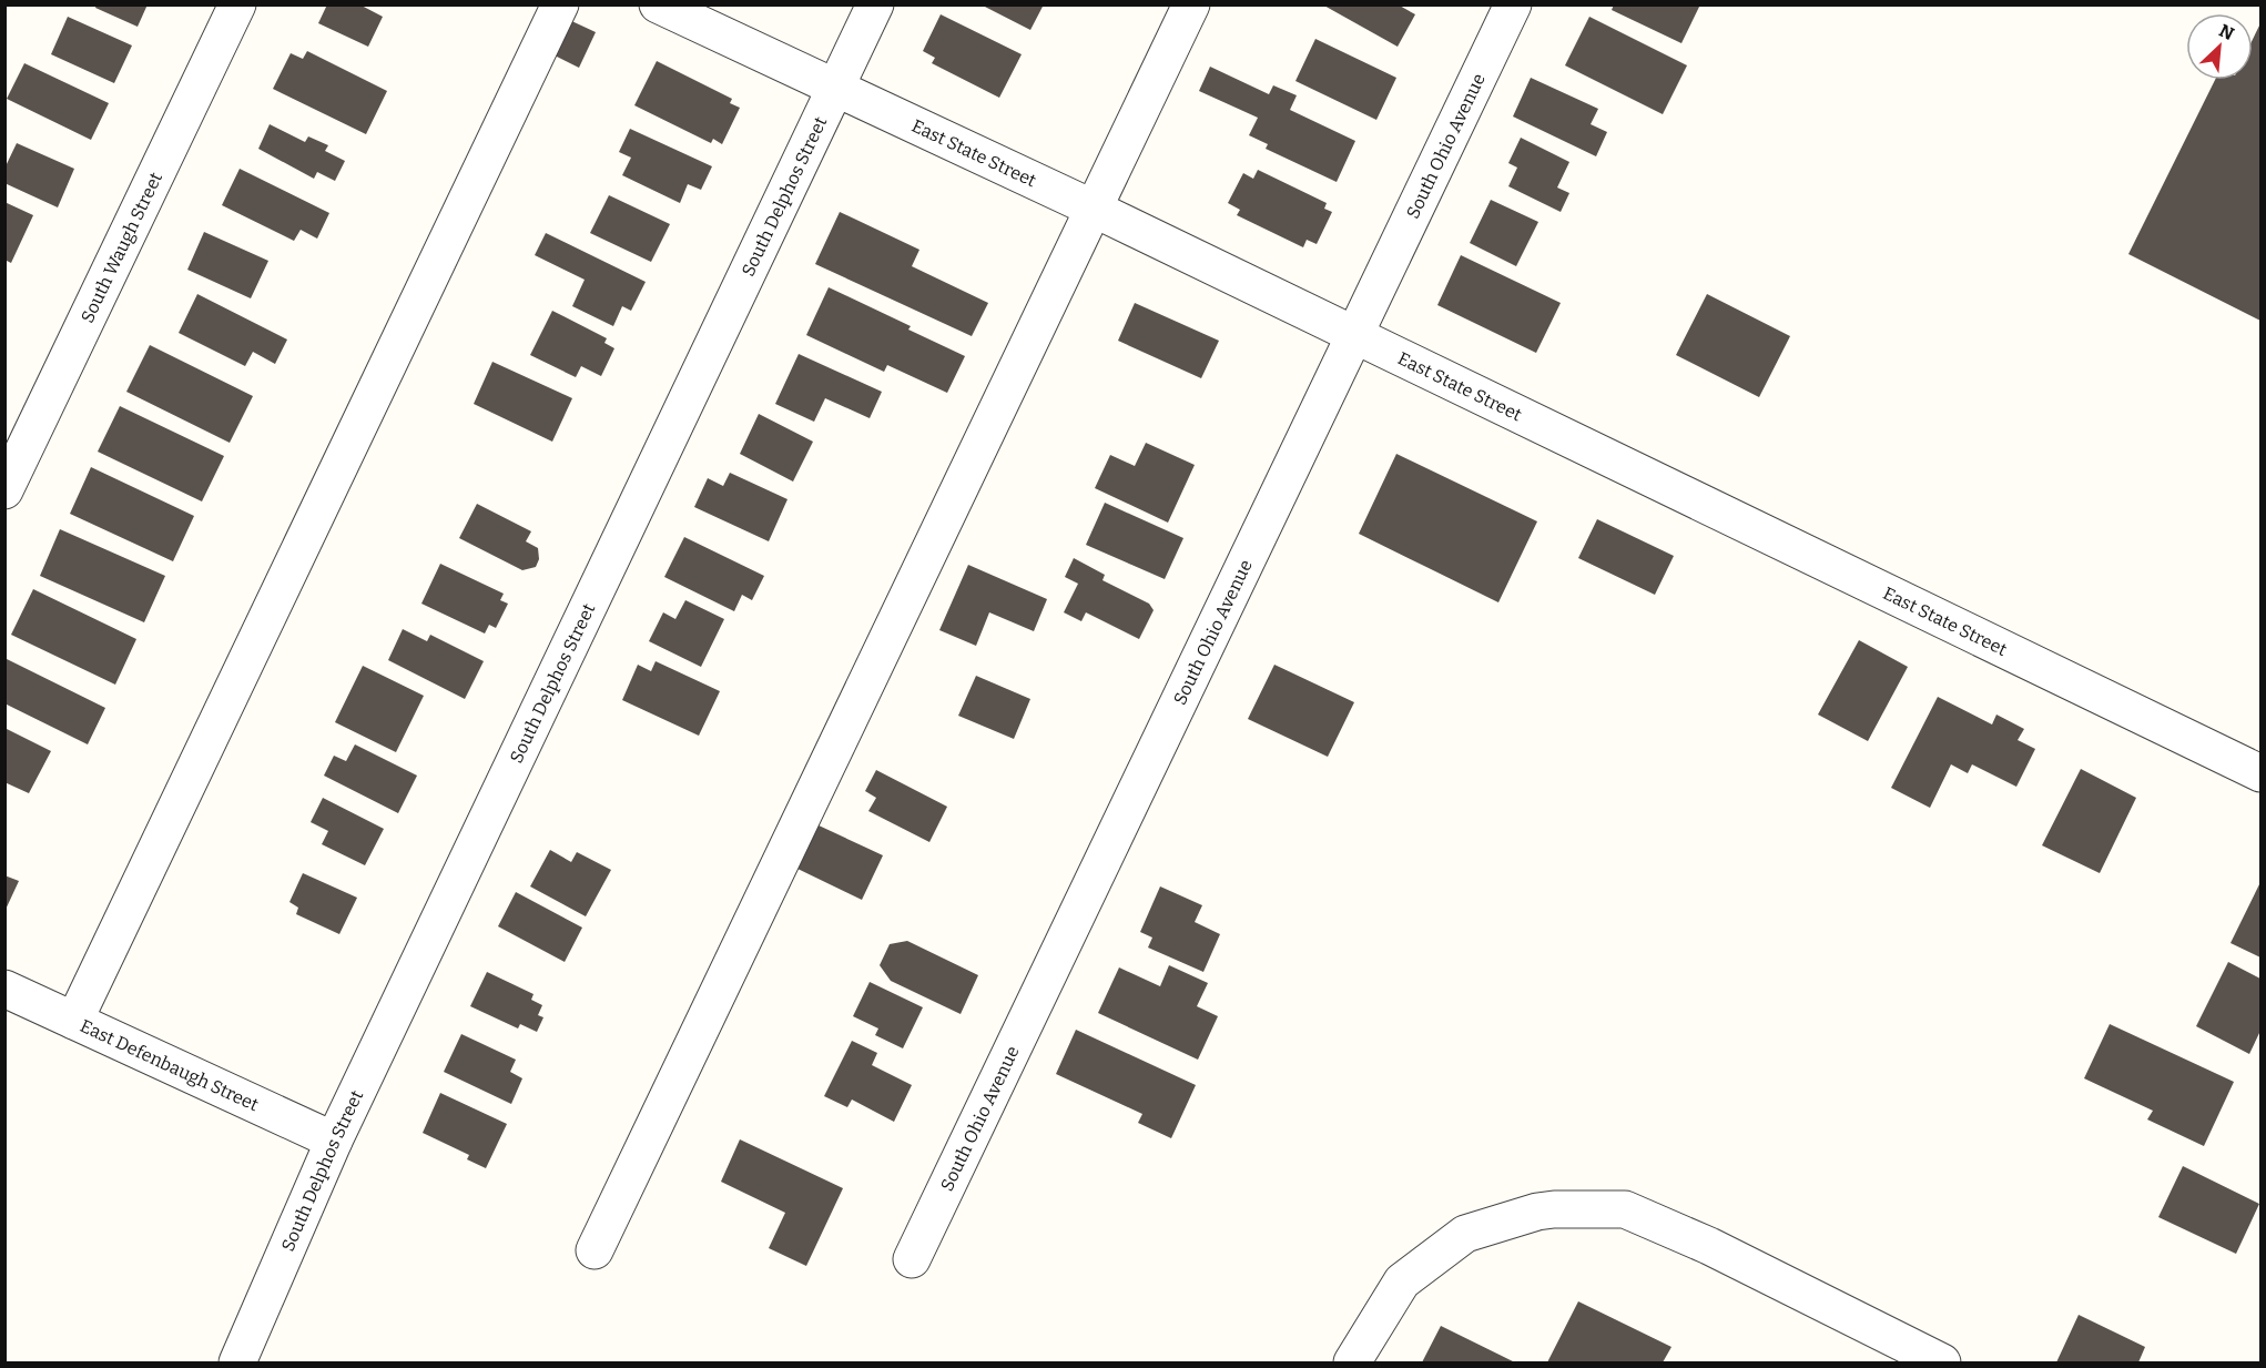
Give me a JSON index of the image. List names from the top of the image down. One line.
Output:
{"streets":{"street":["South Ohio Avenue","East State Street","South Delphos Street","South Waugh Street","East Defenbaugh Street"]},"crossings":[["South Ohio Avenue","East State Street"],["East State Street","South Delphos Street"],["South Delphos Street","East Defenbaugh Street"]],"north":"top right"}
